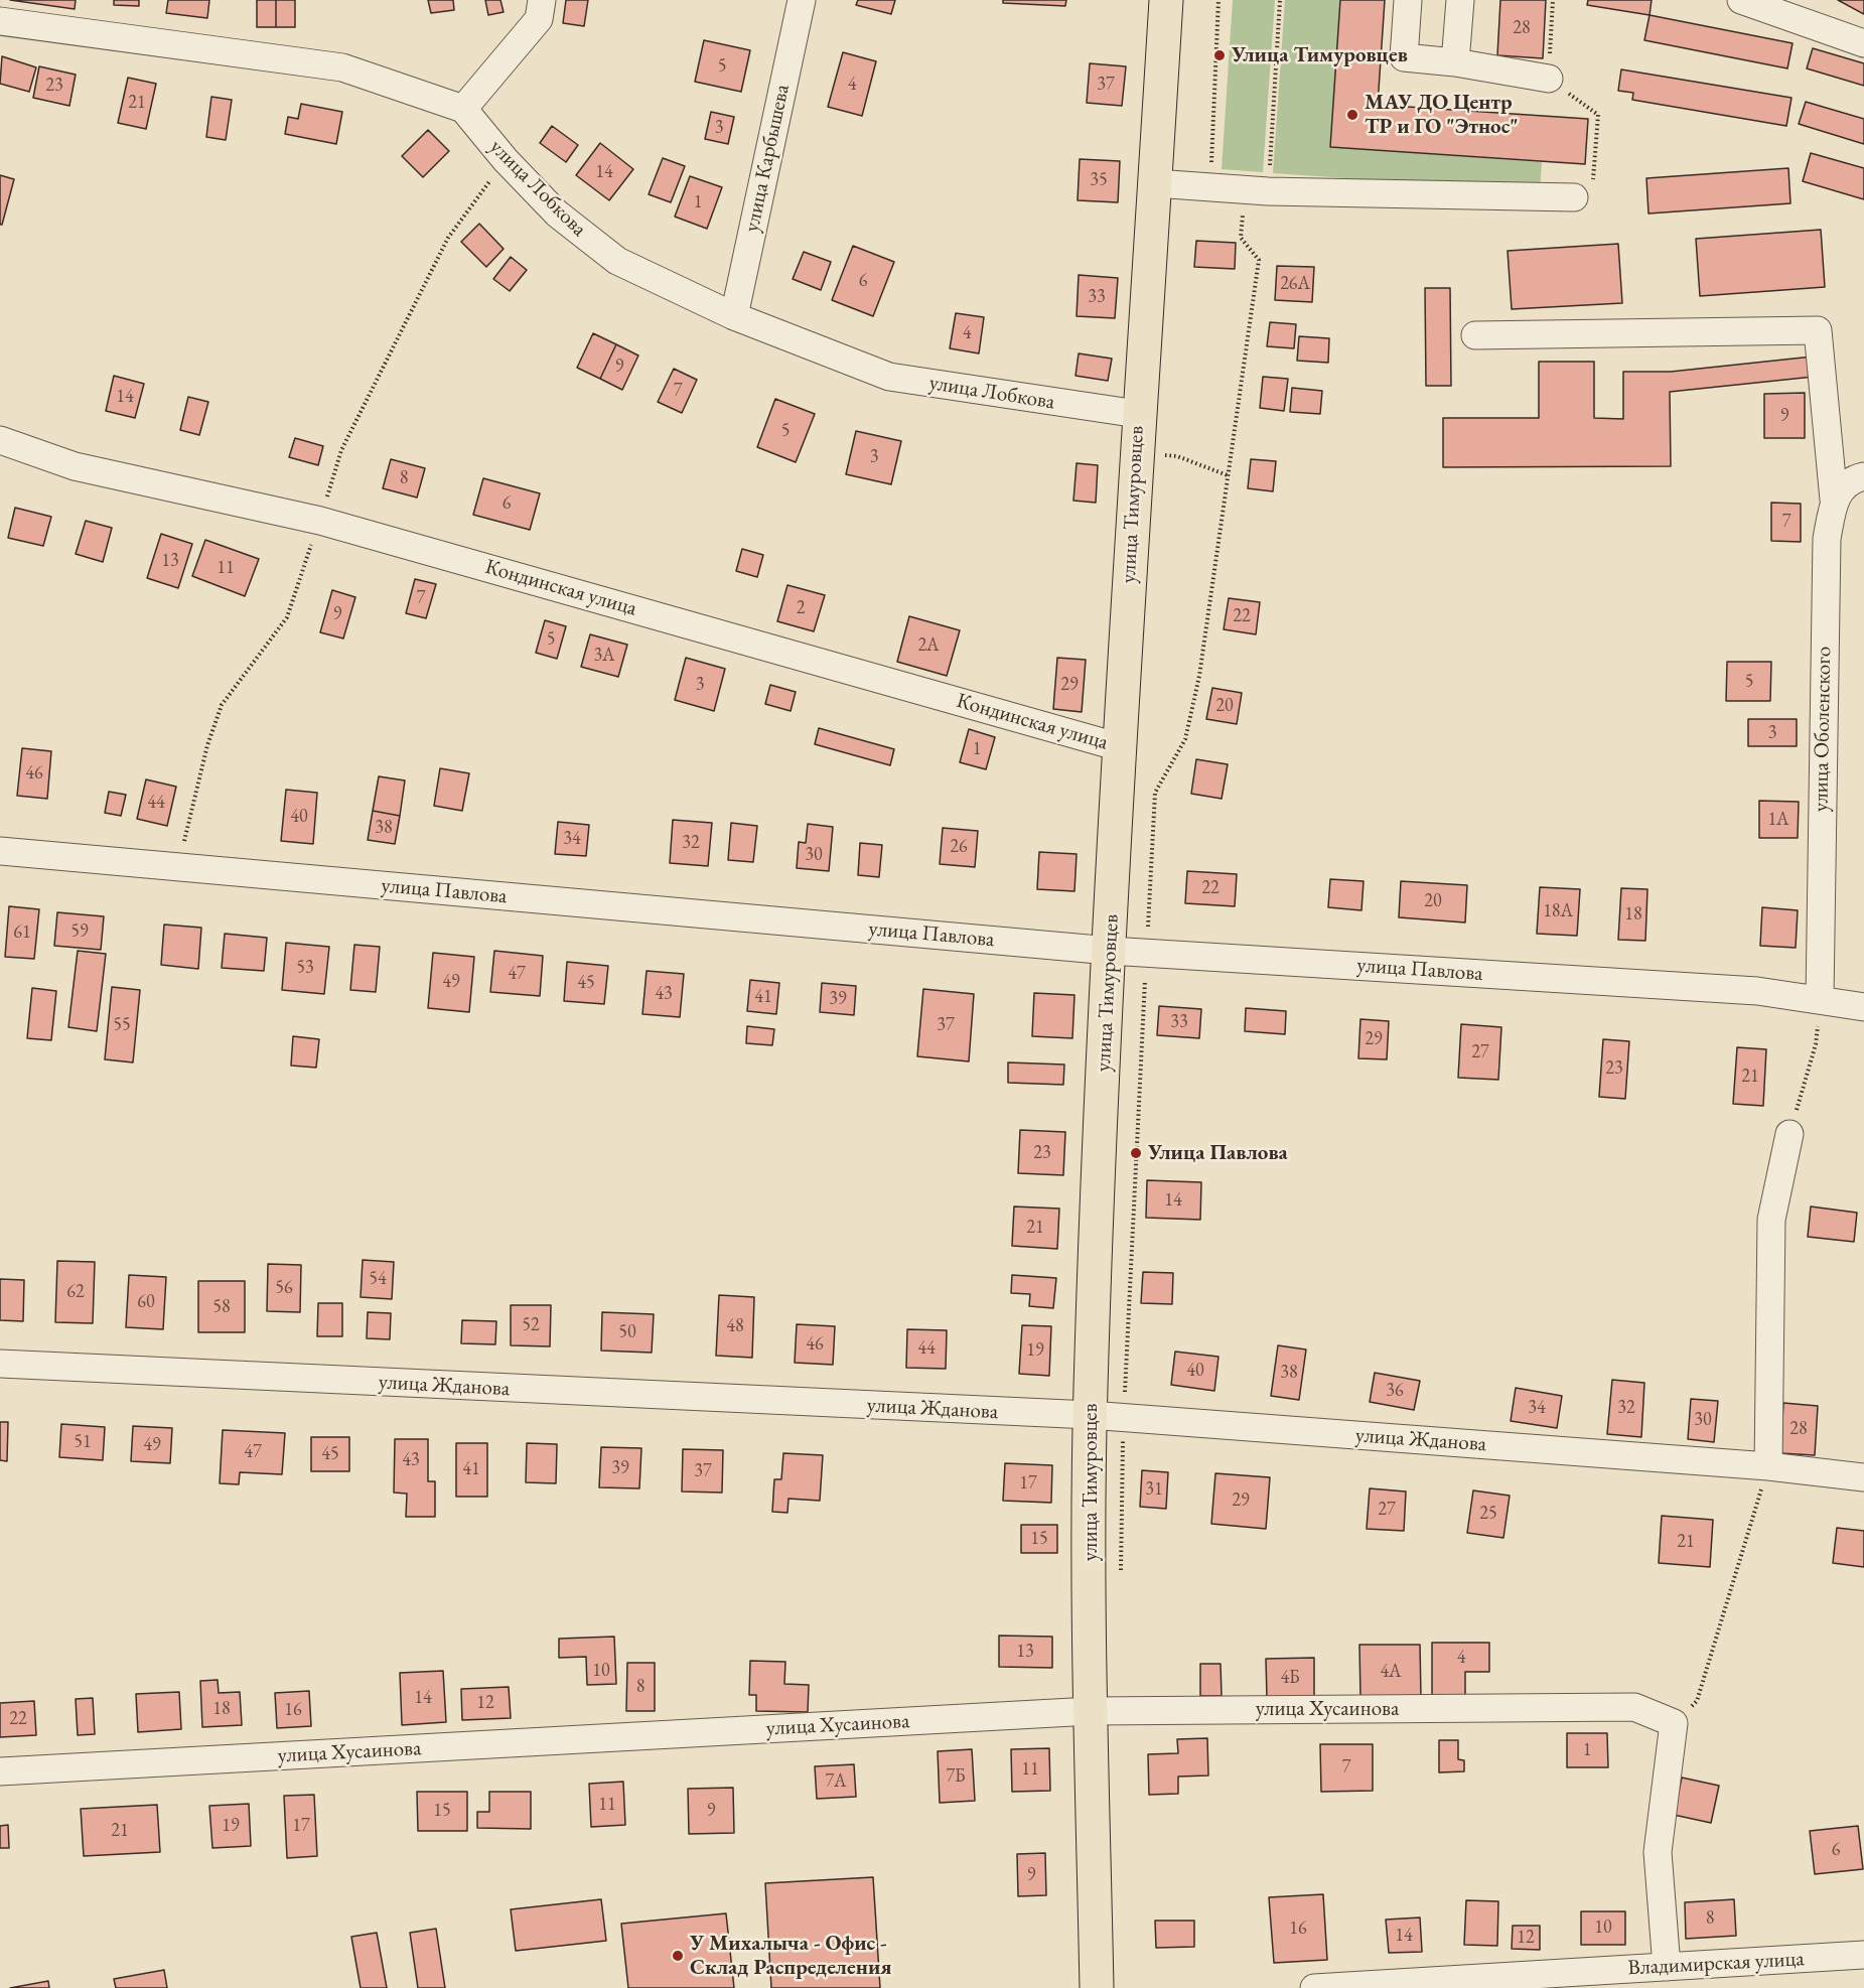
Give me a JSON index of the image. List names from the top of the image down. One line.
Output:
{"streets":{"main road":["улица Тимуровцев"],"street":["улица Карбышева","улица Лобкова","Кондинская улица","улица Оболенского","улица Павлова","улица Жданова","улица Хусаинова","Владимирская улица"]},"crossings":[["улица Карбышева","улица Лобкова"],["улица Лобкова","улица Тимуровцев"],["улица Тимуровцев","Кондинская улица"],["улица Тимуровцев","улица Павлова"],["улица Тимуровцев","улица Жданова"],["улица Тимуровцев","улица Хусаинова"],["улица Оболенского","улица Павлова"]],"places":["Улица Тимуровцев","МАУ ДО Центр ТР и ГО \"Этнос\"","Улица Павлова","У Михалыча - Офис - Склад Распределения"],"house_numbers":["28","5","4","37","23","21","3","14","35","1","6","26А","33","4","9","7","14","9","5","3","8","6","7","13","11","7","2","9","22","5","2А","3А","5","3","29","20","3","1","46","44","40","1А","38","34","32","26","30","22","20","18А","18","59","61","53","47","49","45","43","41","39","33","55","37","29","27","23","21","23","14","21","54","56","62","60","58","52","48","50","46","44","19","40","38","36","34","32","30","28","51","49","47","45","43","39","41","37","17","31","29","27","25","15","21","13","4","10","4А","4Б","8","14","12","18","16","22","1","7","11","7Б","7А","11","15","9","19","17","21","6","9","8","10","16","14","12"]}
